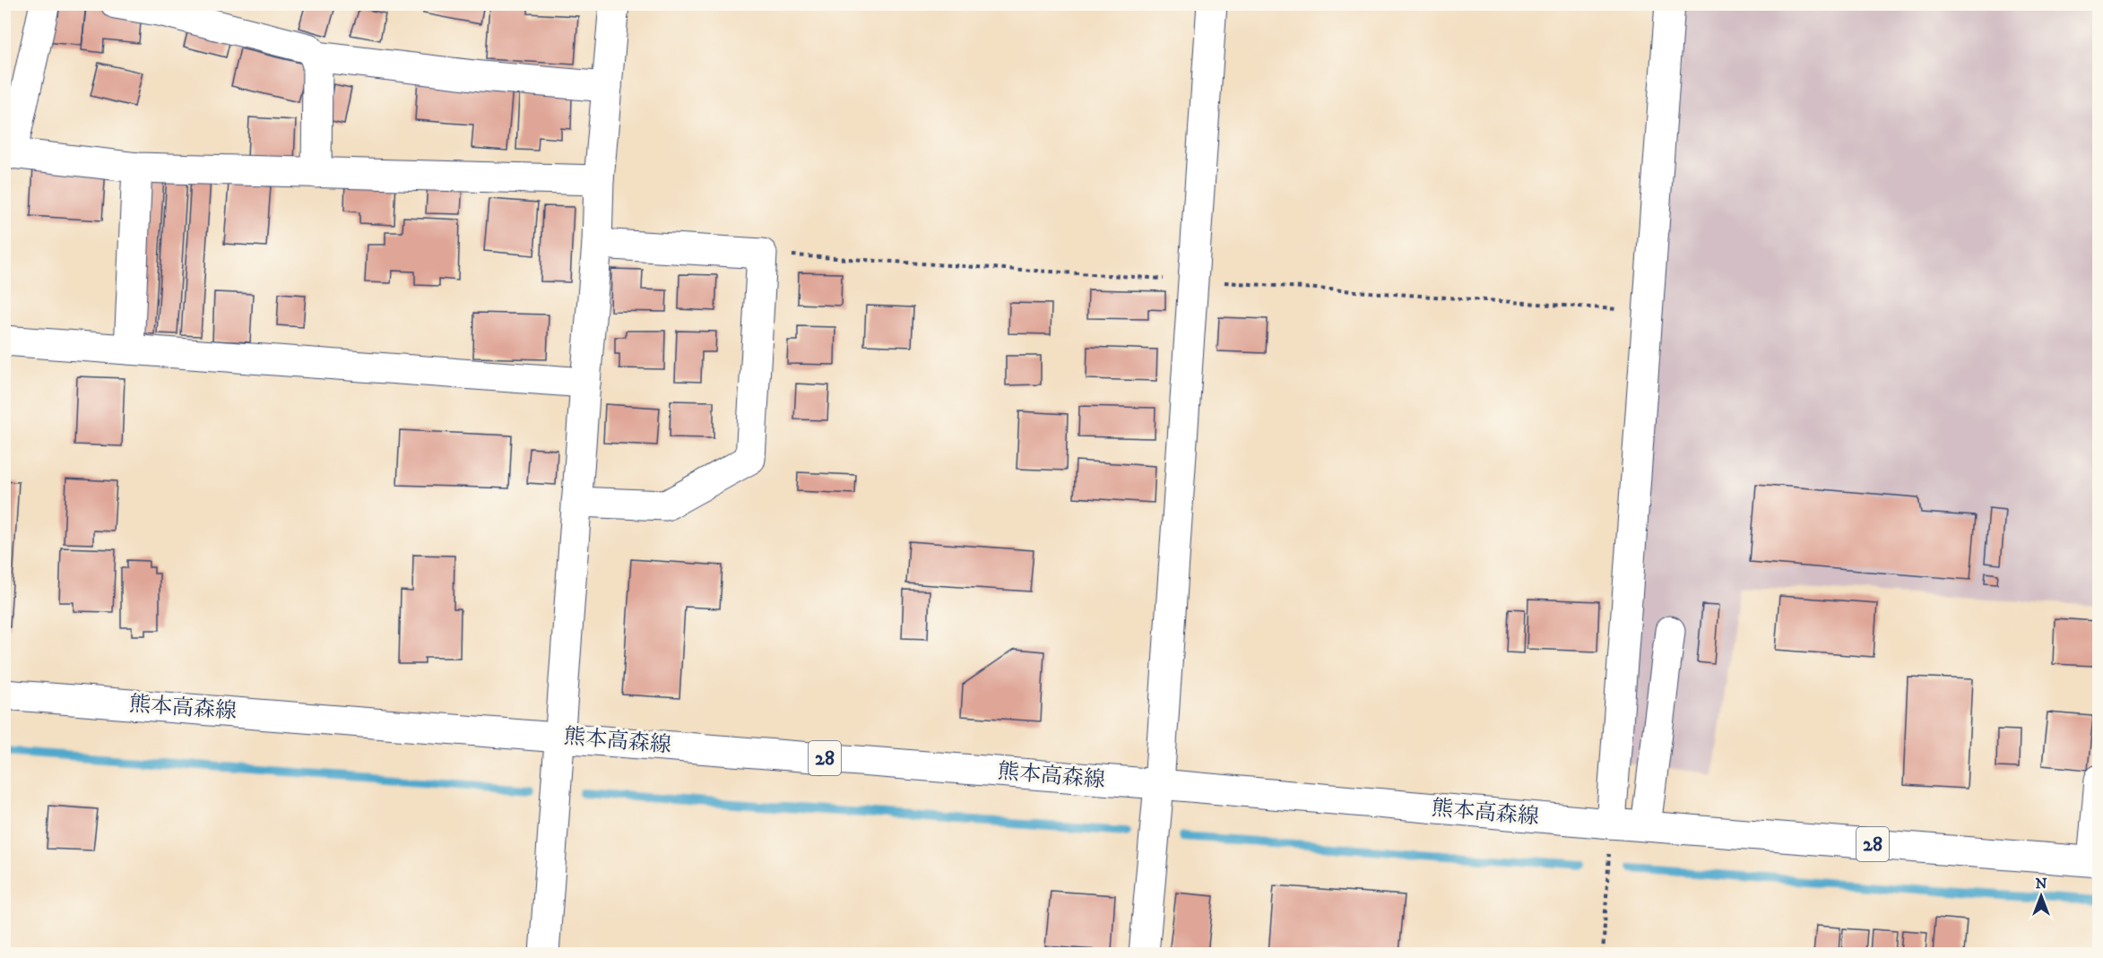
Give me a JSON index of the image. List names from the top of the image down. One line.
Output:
{"streets":{"street":["熊本高森線","28"]},"north":"top"}
